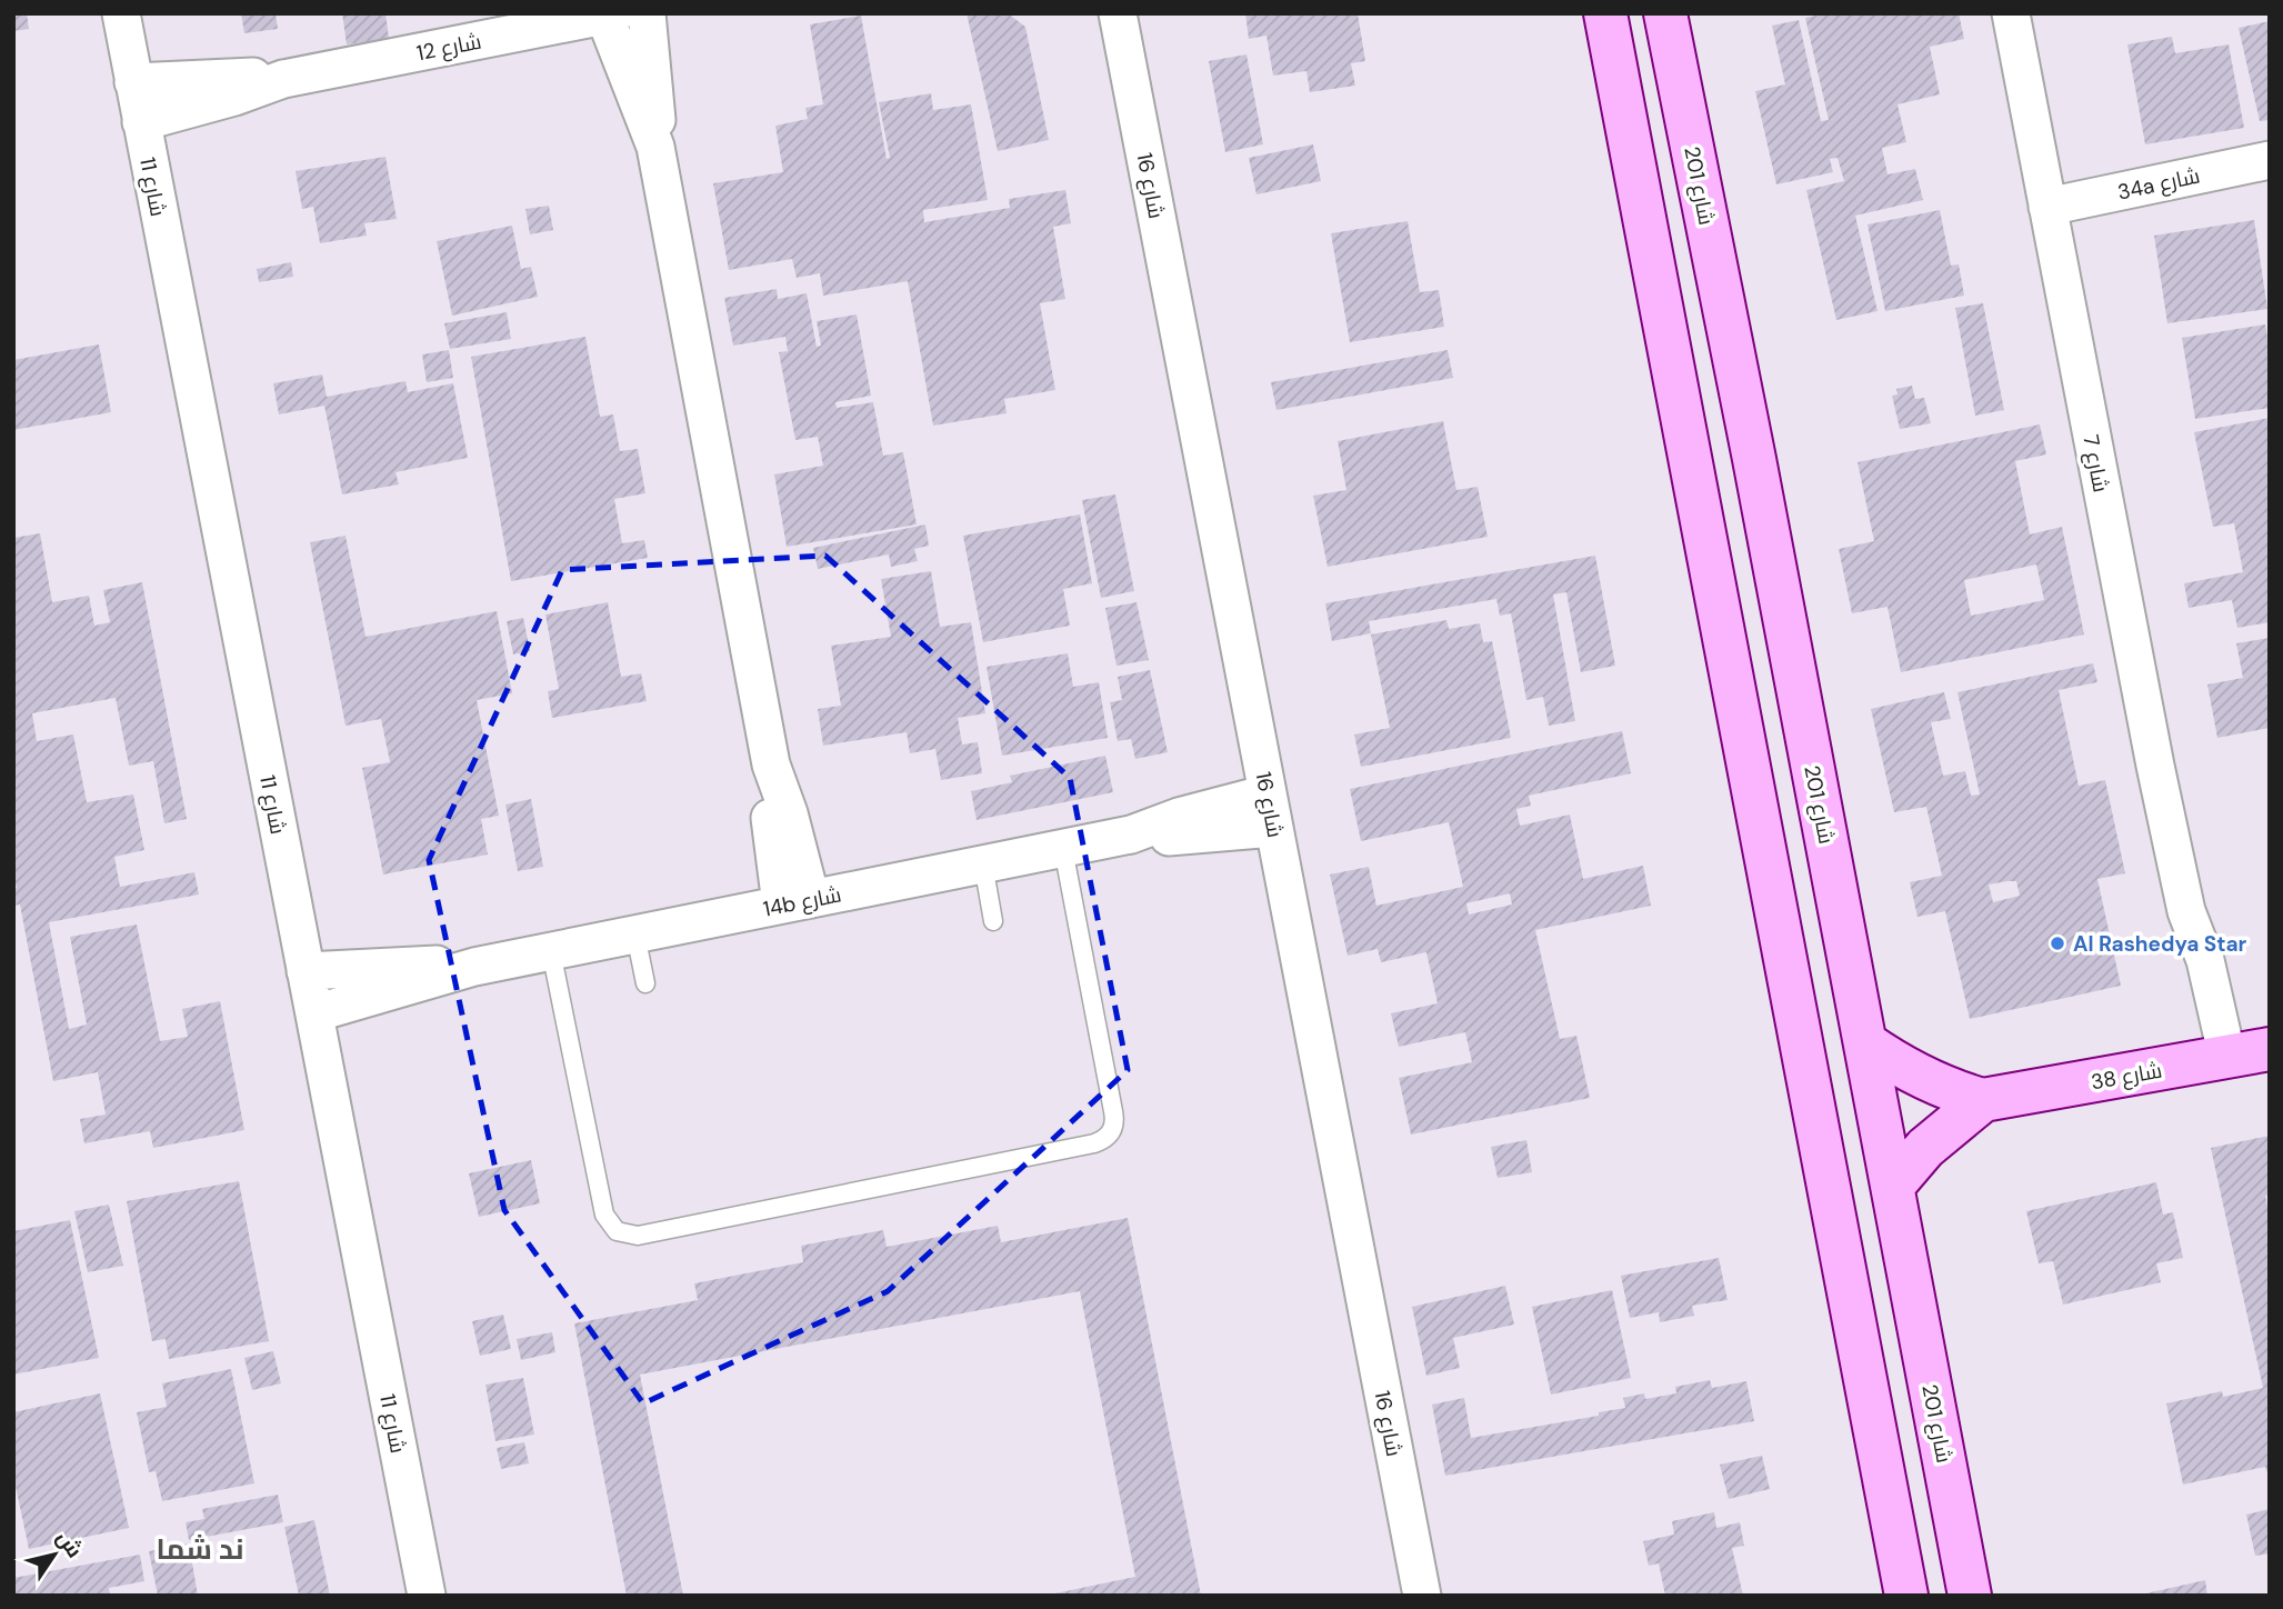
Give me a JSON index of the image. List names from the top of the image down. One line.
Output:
{"streets":{"street":["شارع 12","34a شارع","شارع 16","شارع 201","شارع 11","شارع 7","14b شارع","شارع 38"]},"crossings":[["شارع 12","شارع 11"],["34a شارع","شارع 7"],["شارع 16","14b شارع"],["شارع 201","شارع 38"],["شارع 11","14b شارع"],["شارع 7","شارع 38"]],"districts":["ند شما"],"places":["Al Rashedya Star"],"north":"top right"}
